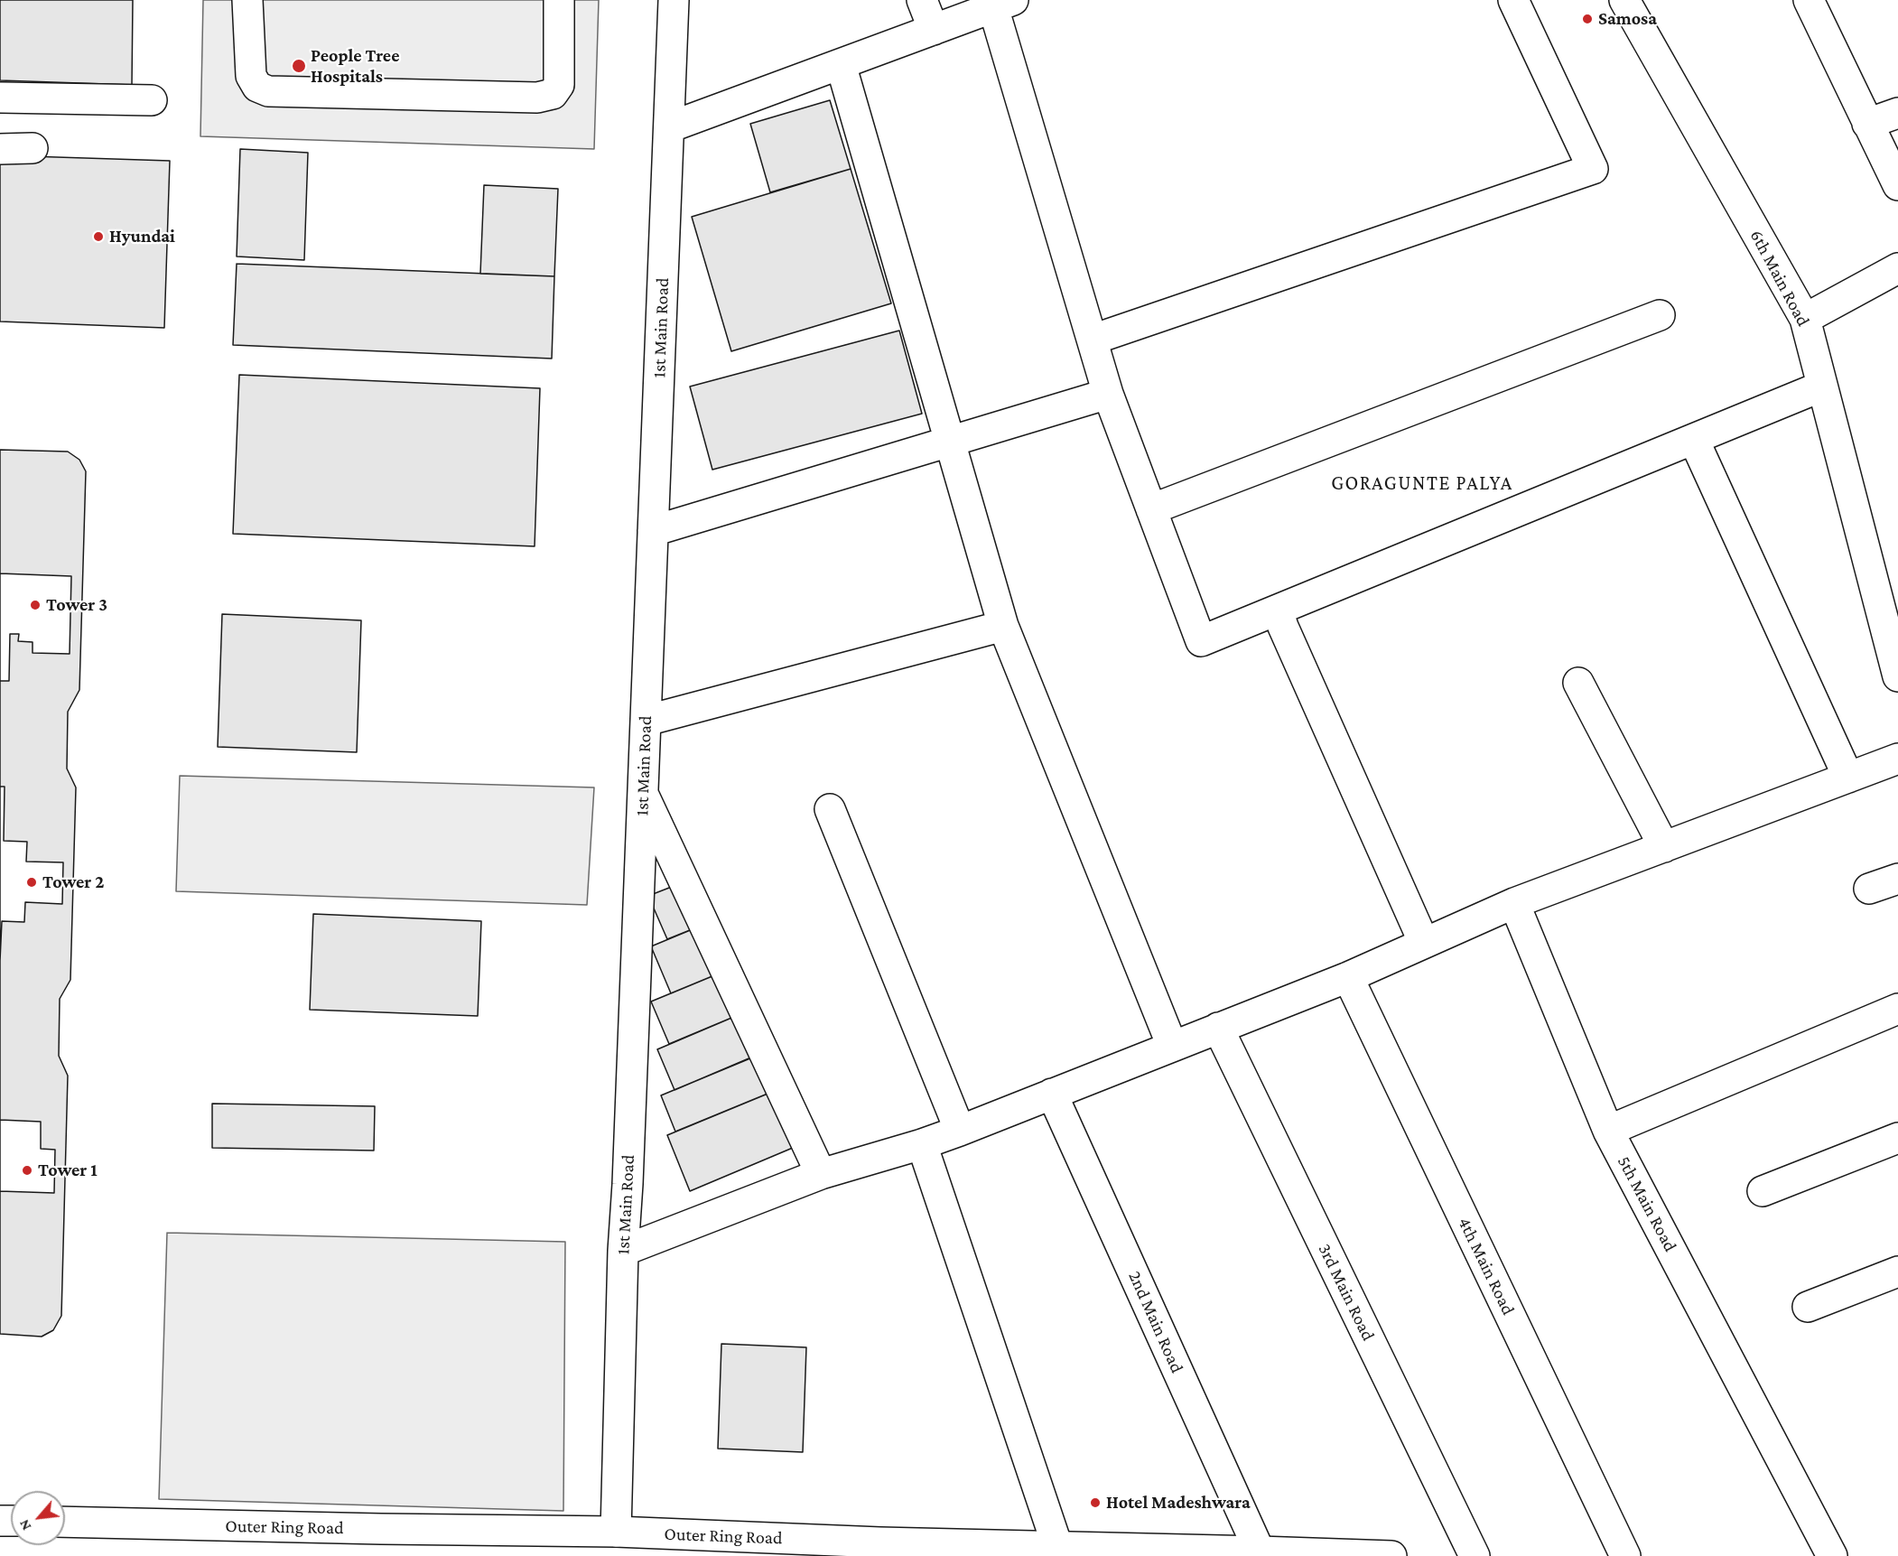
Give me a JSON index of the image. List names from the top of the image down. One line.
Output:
{"streets":{"main road":["6th Main Road","1st Main Road","5th Main Road","4th Main Road","3rd Main Road","2nd Main Road","Outer Ring Road"]},"crossings":[["1st Main Road","Outer Ring Road"],["2nd Main Road","Outer Ring Road"]],"districts":["GORAGUNTE PALYA"],"places":["Samosa","People Tree Hospitals","Hyundai","Tower 3","Tower 2","Tower 1","Hotel Madeshwara"],"north":"bottom left"}
